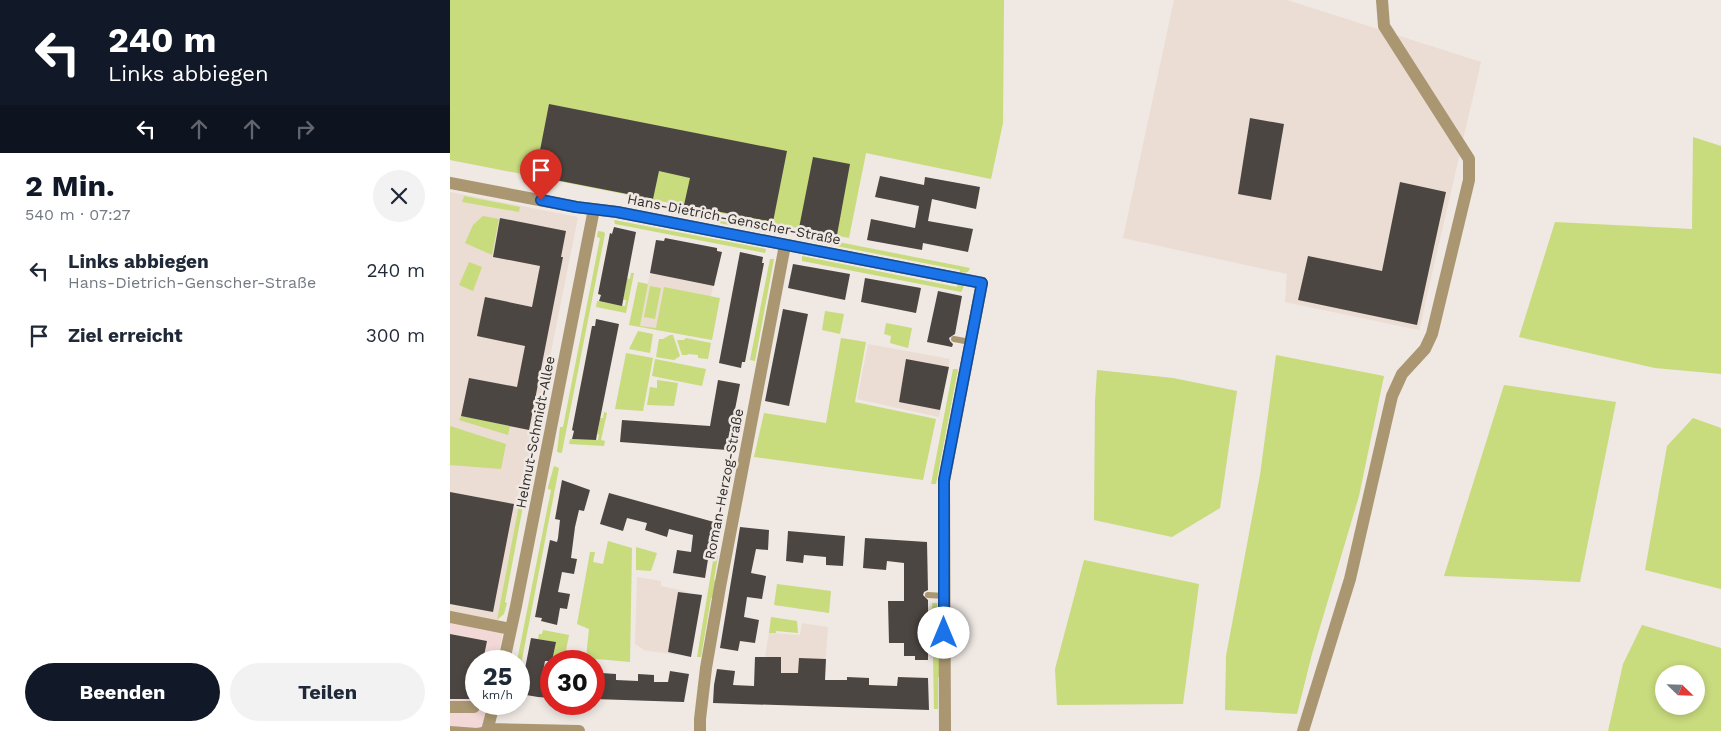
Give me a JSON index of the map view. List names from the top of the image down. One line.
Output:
{"streets":{"street":["Hans-Dietrich-Genscher-Straße","Helmut-Schmidt-Allee","Roman-Herzog-Straße"]},"crossings":[["Hans-Dietrich-Genscher-Straße","Helmut-Schmidt-Allee"],["Hans-Dietrich-Genscher-Straße","Roman-Herzog-Straße"]],"north":"bottom right","page":{"turn":["240 m","Links abbiegen"],"heading":["2 Min.","540 m · 07:27"],"list":[{"name":"Links abbiegen","note":"Hans-Dietrich-Genscher-Straße","value":"240 m"},{"name":"Ziel erreicht","value":"300 m"}],"speed":"25 km/h","limit":"30","buttons":["Beenden","Teilen"]}}
